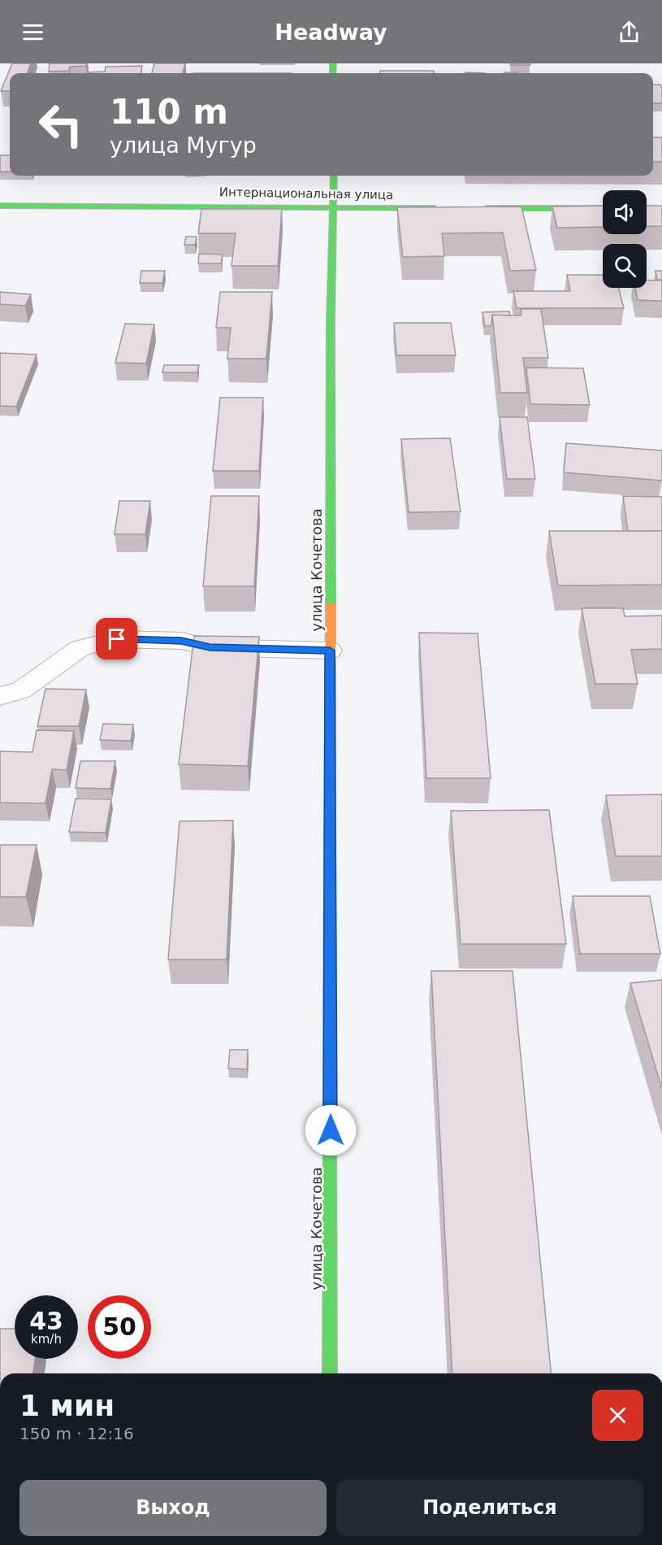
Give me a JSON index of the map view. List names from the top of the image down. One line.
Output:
{"streets":{"main road":["Интернациональная улица","улица Кочетова"]},"crossings":[["Интернациональная улица","улица Кочетова"]],"page":{"header":"Headway","turn":["110 m","улица Мугур"],"speed":"43 km/h","limit":"50","heading":["1 мин","150 m · 12:16"],"buttons":["Выход","Поделиться"]}}
